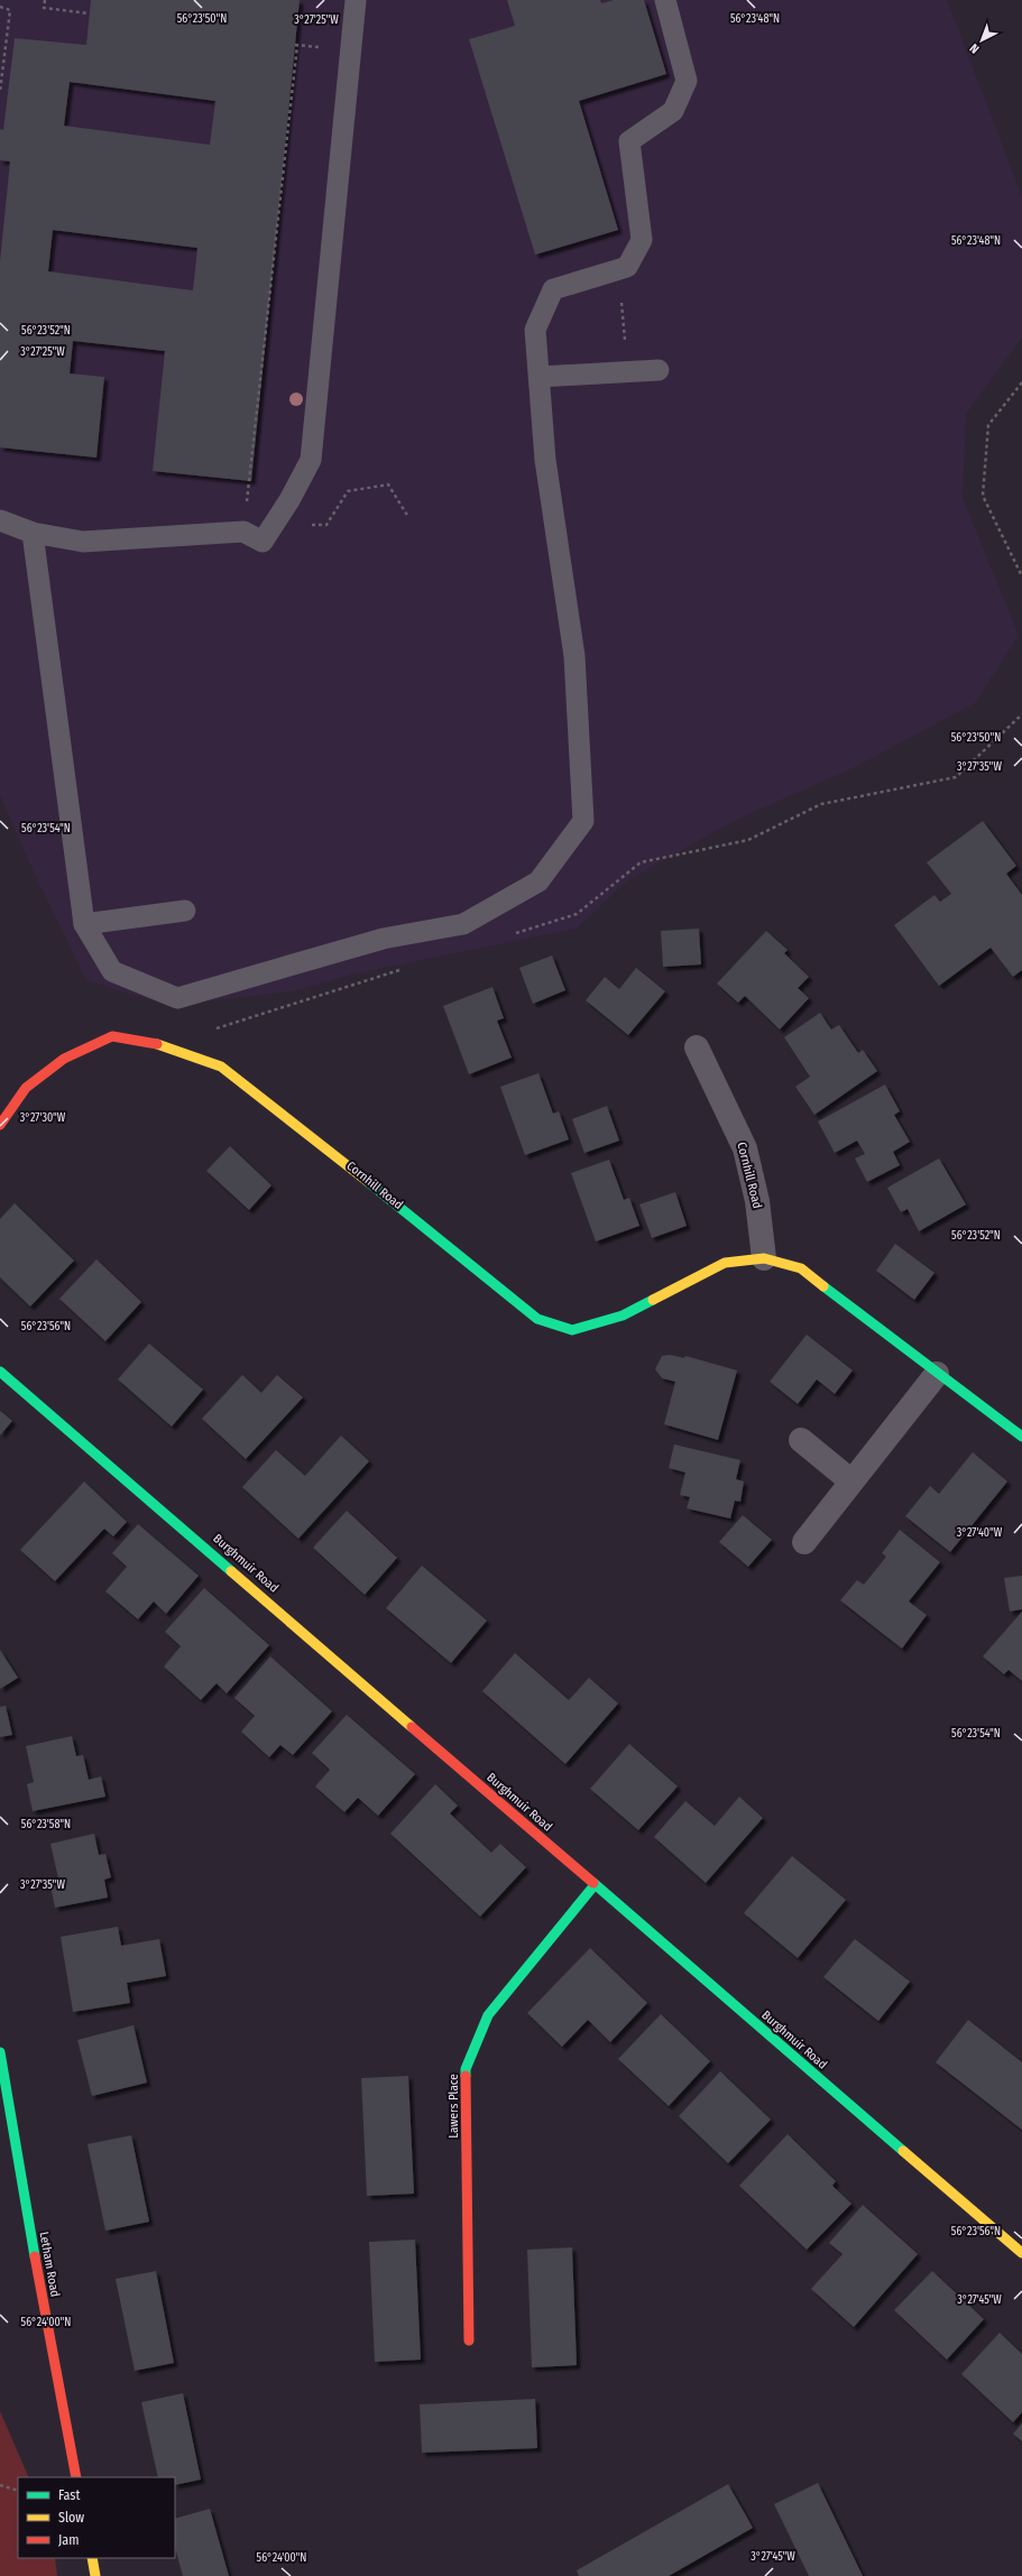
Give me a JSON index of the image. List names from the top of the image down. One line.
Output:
{"streets":{"street":["Cornhill Road","Burghmuir Road","Lawers Place","Letham Road"]},"crossings":[["Burghmuir Road","Lawers Place"]],"legend":["Fast","Slow","Jam"],"north":"bottom left","coordinates":["56°23'50\"N","56°23'48\"N","3°27'25\"W","56°23'52\"N","3°27'35\"W","56°23'54\"N","3°27'30\"W","56°23'56\"N","3°27'40\"W","56°23'58\"N","3°27'45\"W","56°24'00\"N"]}
